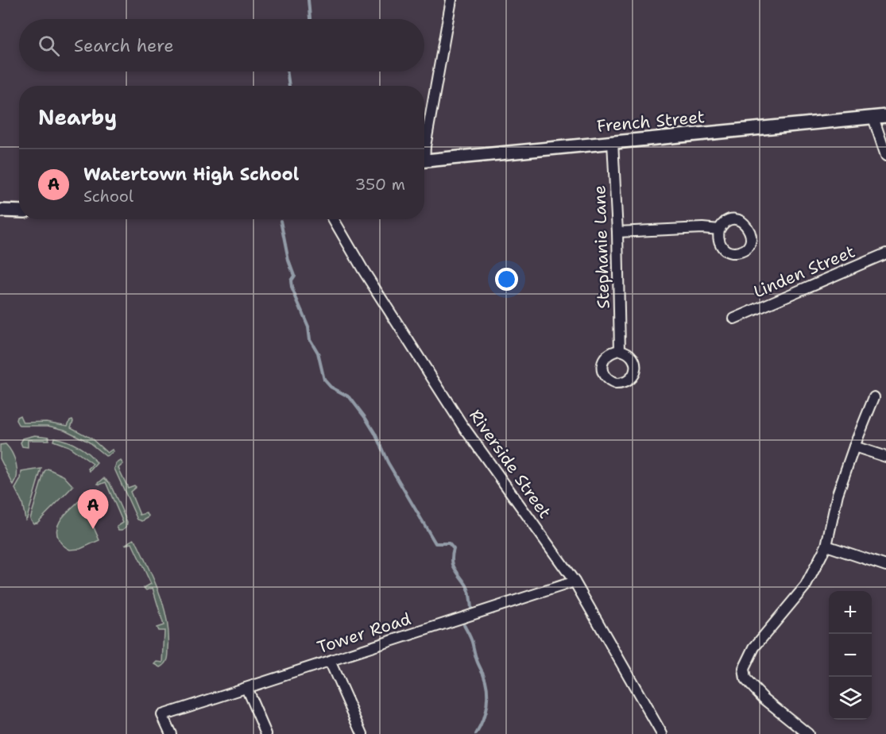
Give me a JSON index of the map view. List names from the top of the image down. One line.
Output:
{"streets":{"street":["French Street","Stephanie Lane","Linden Street","Riverside Street","Tower Road"]},"crossings":[["French Street","Stephanie Lane"],["Riverside Street","Tower Road"]],"page":{"search":"Search here","heading":"Nearby","list":[{"mark":"A","name":"Watertown High School","note":"School","value":"350 m"}],"pins":"A","map_buttons":["+","−"]}}
